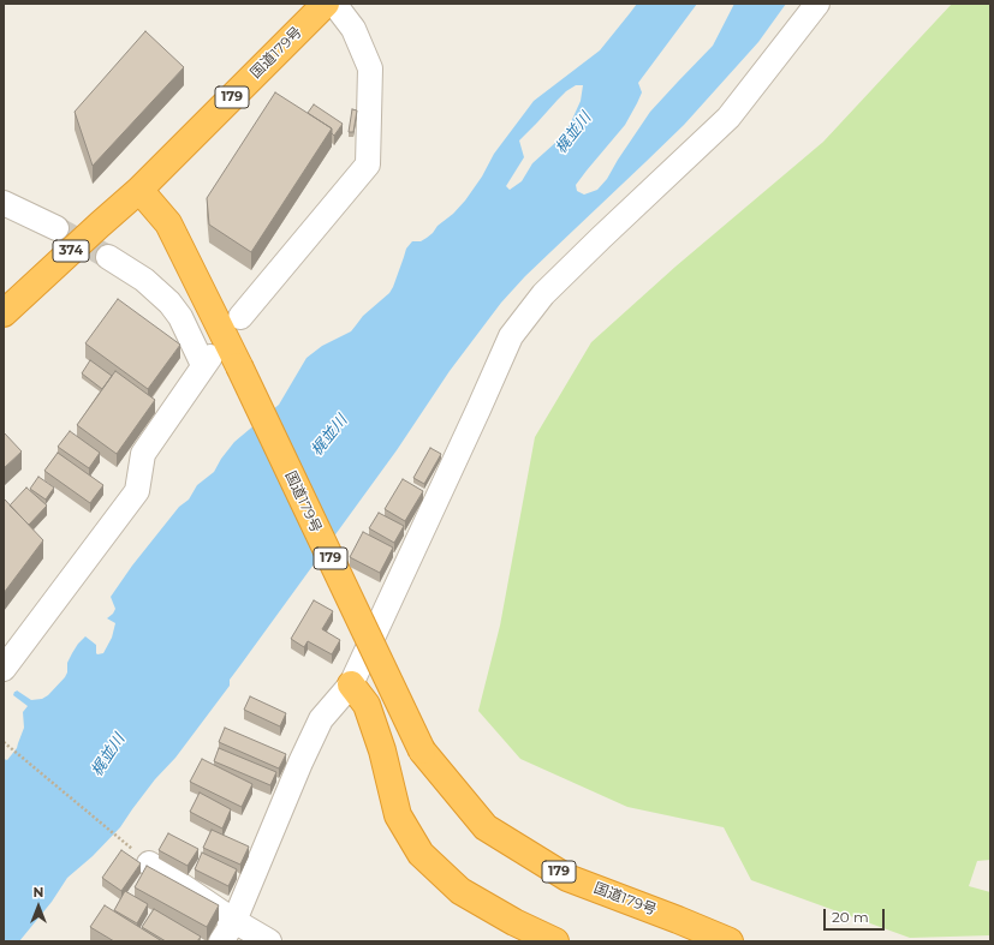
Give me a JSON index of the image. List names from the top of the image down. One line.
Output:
{"streets":{"highway":["国道179号","179","374"]},"crossings":[["国道179号","374"]],"water":["梶並川"],"scale_bar":"20 m","north":"top"}
